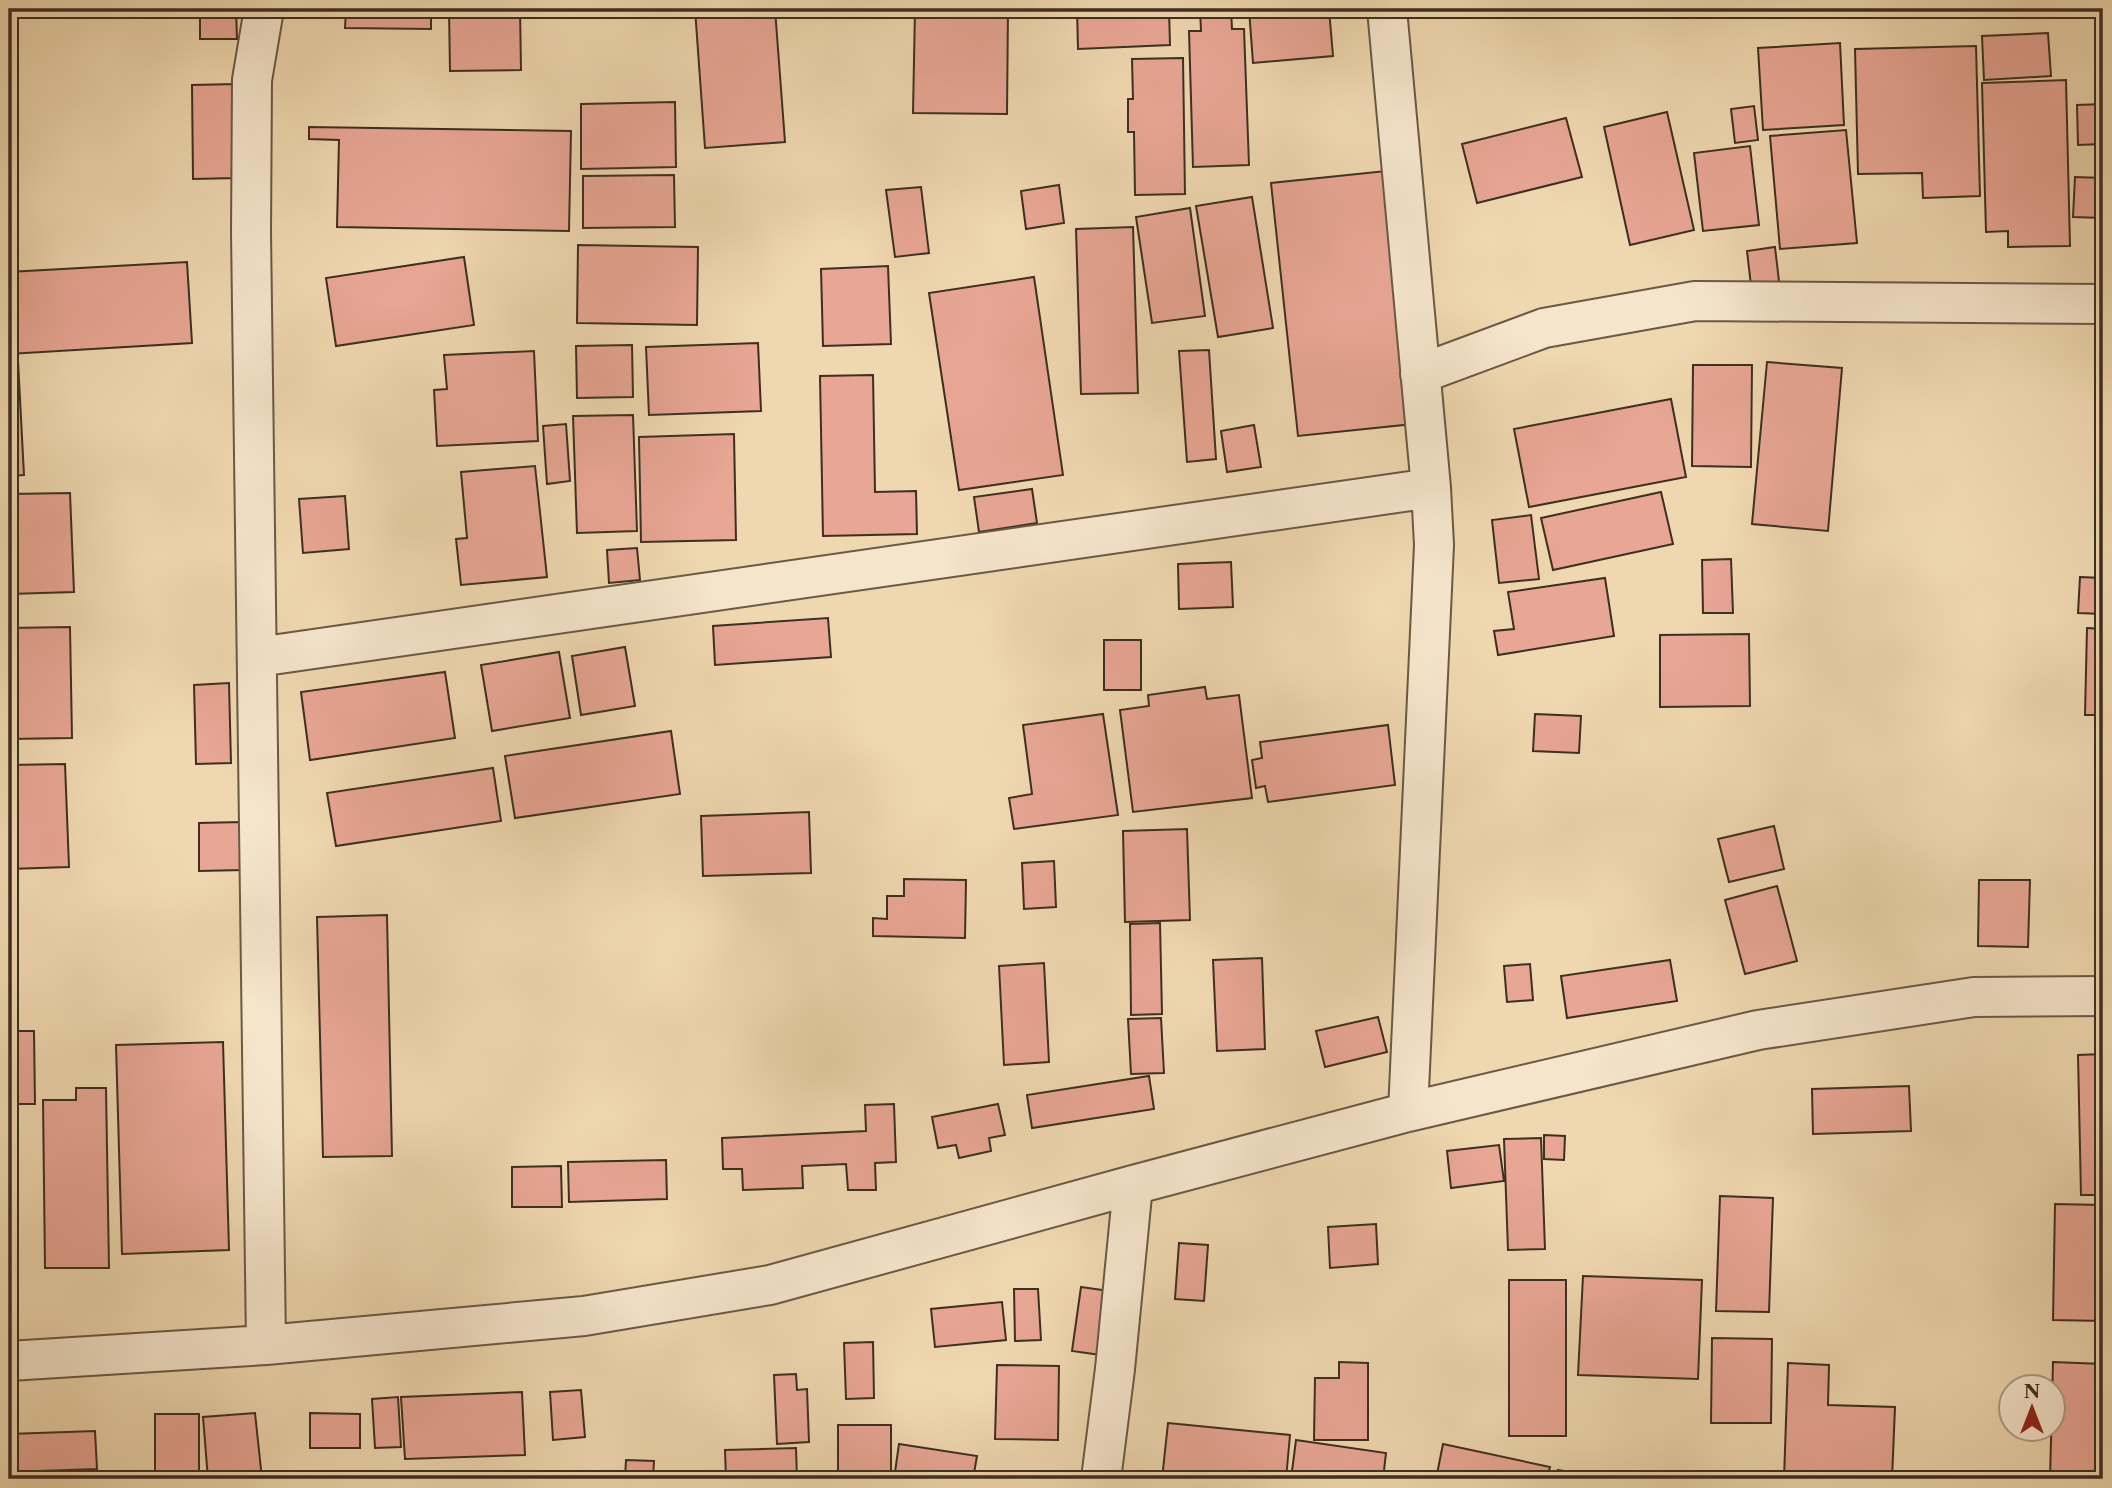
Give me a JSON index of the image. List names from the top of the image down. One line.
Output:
{"north":"top"}
